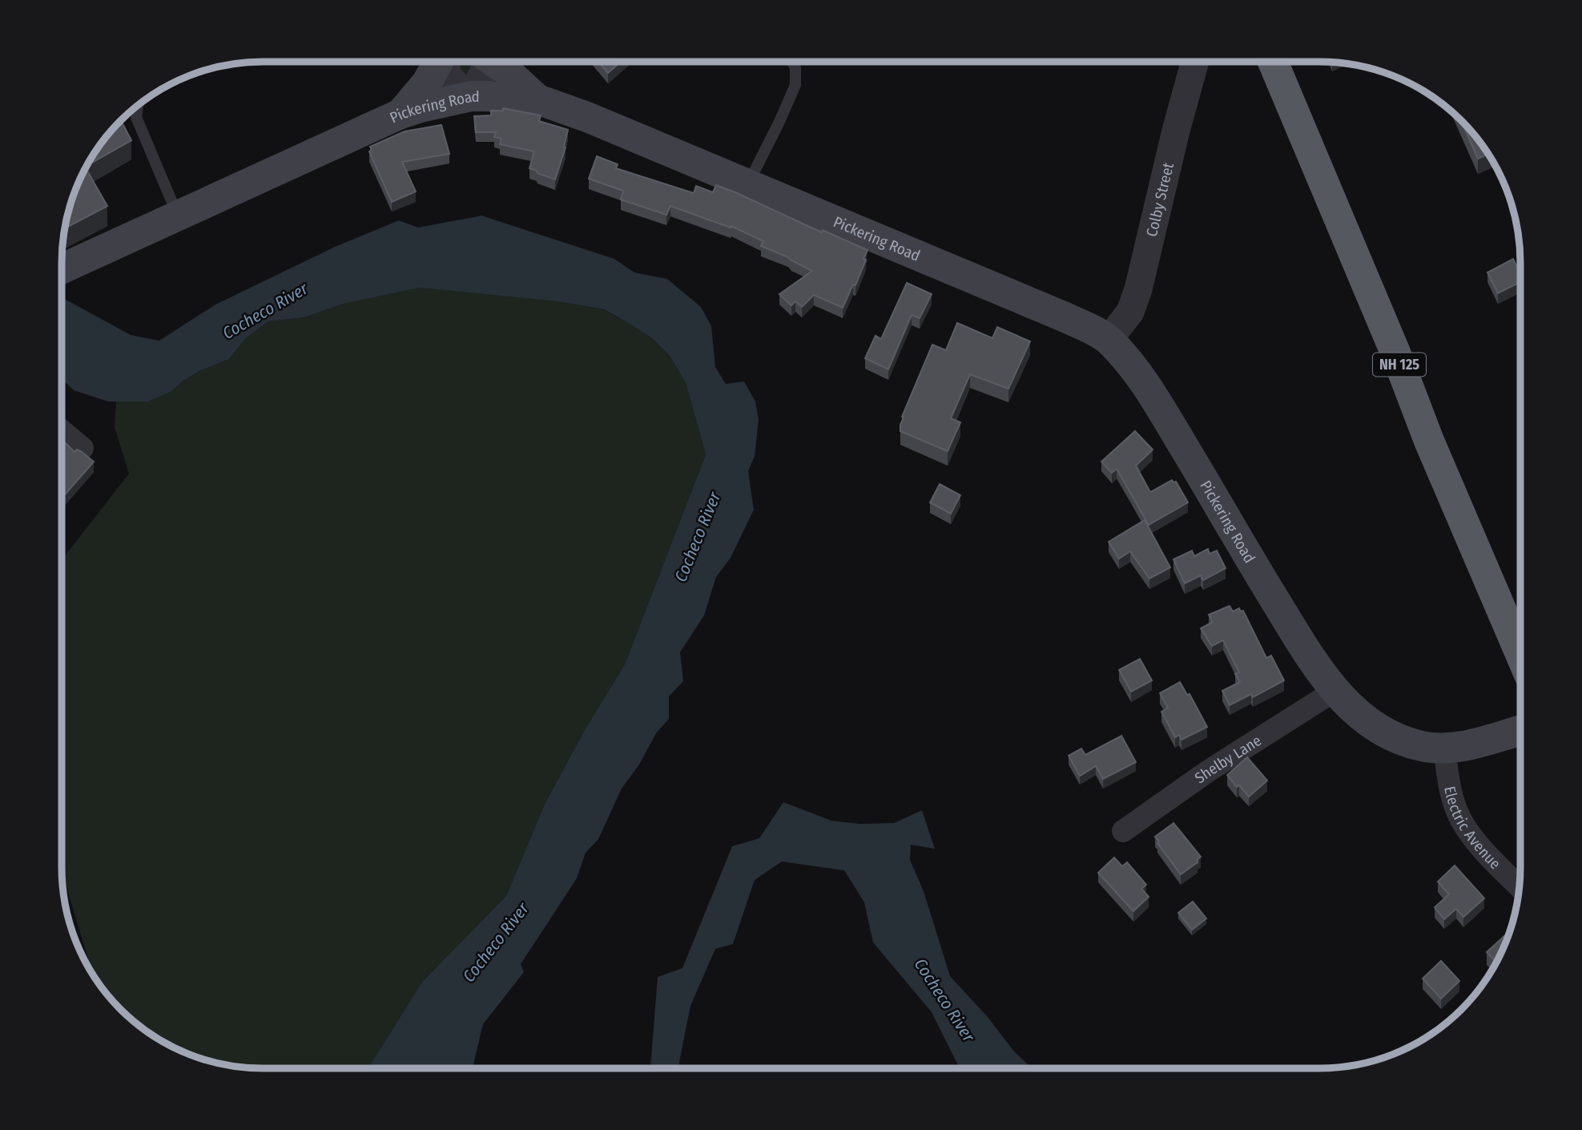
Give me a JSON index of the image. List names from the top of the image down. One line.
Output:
{"streets":{"highway":["NH 125"],"main road":["Pickering Road"],"street":["Colby Street","Shelby Lane","Electric Avenue"]},"crossings":[["Pickering Road","Colby Street"],["Pickering Road","Shelby Lane"],["Pickering Road","Electric Avenue"]],"water":["Cocheco River"]}
